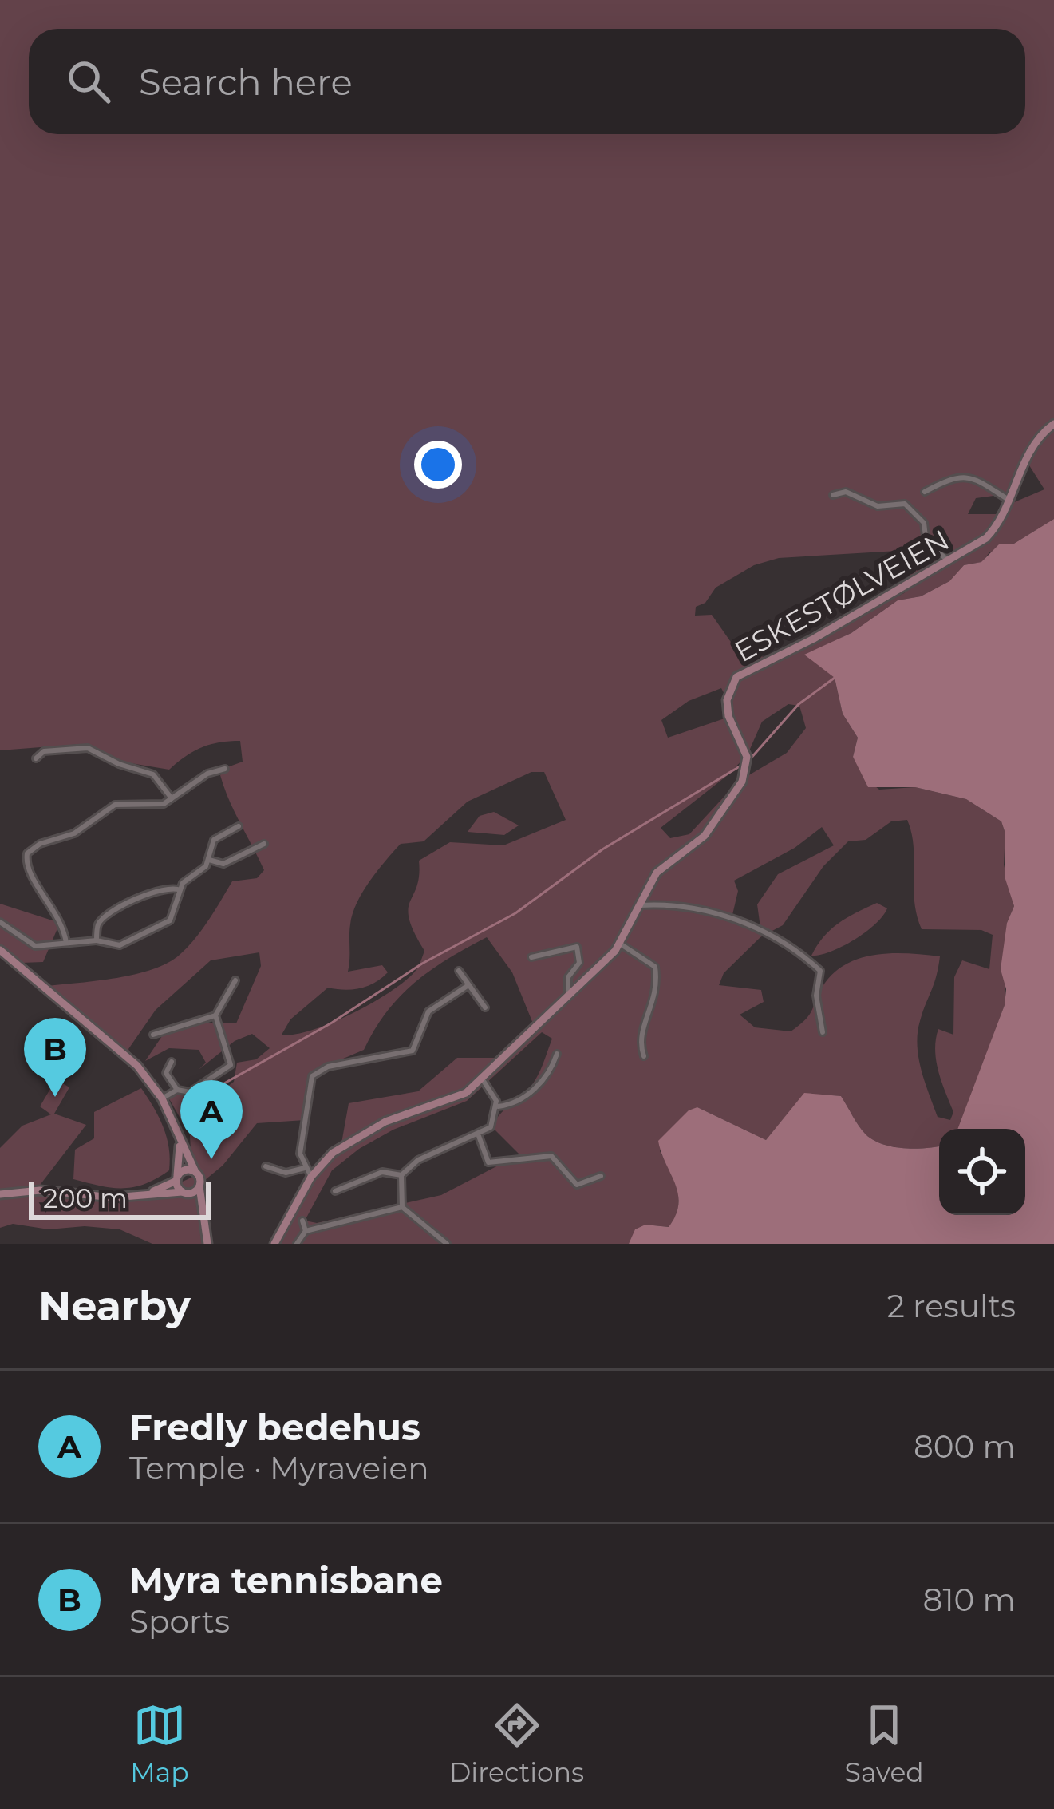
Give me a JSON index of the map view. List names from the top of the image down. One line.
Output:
{"streets":{"main road":["ESKESTØLVEIEN"]},"scale_bar":"200 m","page":{"search":"Search here","pins":["B","A"],"scale":"200 m","heading":["Nearby","2 results"],"list":[{"mark":"A","name":"Fredly bedehus","note":"Temple · Myraveien","value":"800 m"},{"mark":"B","name":"Myra tennisbane","note":"Sports","value":"810 m"}],"nav":["Map","Directions","Saved"]}}
